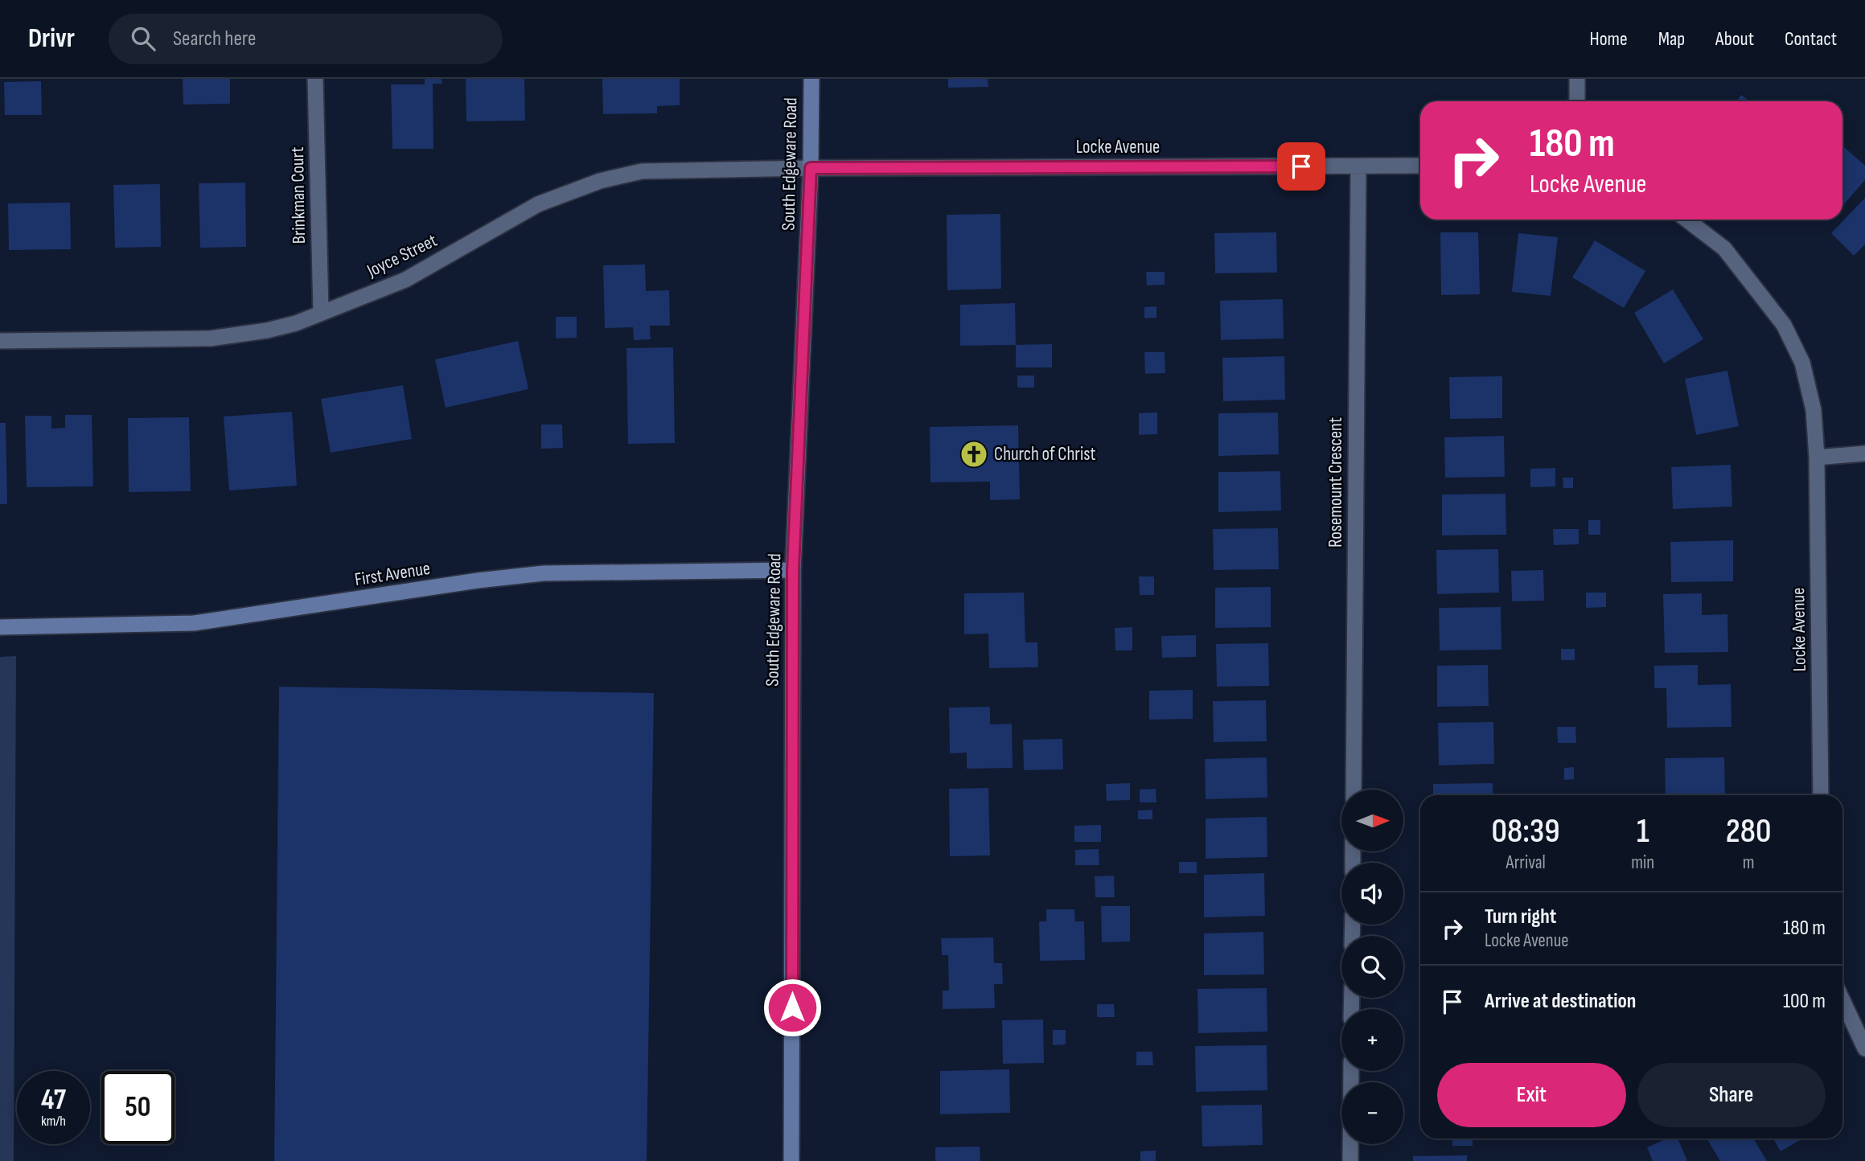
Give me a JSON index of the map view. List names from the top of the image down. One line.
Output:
{"streets":{"main road":["South Edgeware Road","First Avenue"],"street":["Locke Avenue","Brinkman Court","Joyce Street","Rosemount Crescent"]},"crossings":[["Locke Avenue","South Edgeware Road"],["Locke Avenue","Joyce Street"],["Locke Avenue","Rosemount Crescent"],["South Edgeware Road","Joyce Street"],["South Edgeware Road","First Avenue"],["Brinkman Court","Joyce Street"]],"places":{"church":["Church of Christ"]},"north":"right","page":{"header":"Drivr","search":"Search here","nav":["Home","Map","About","Contact"],"turn":["180 m","Locke Avenue"],"map_buttons":["+","−"],"eta":["08:39","Arrival","1","min","280","m"],"list":[{"name":"Turn right","note":"Locke Avenue","value":"180 m"},{"name":"Arrive at destination","value":"100 m"}],"buttons":["Exit","Share"],"speed":"47 km/h","limit":"50"}}
